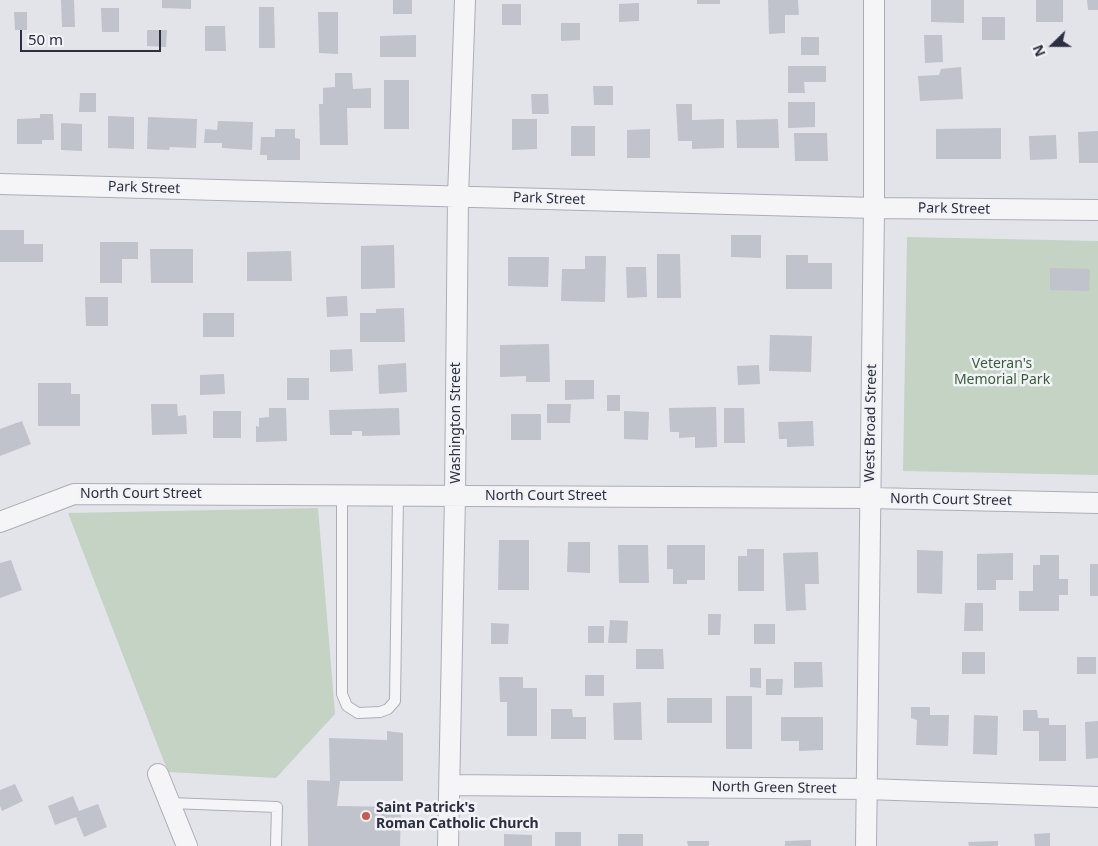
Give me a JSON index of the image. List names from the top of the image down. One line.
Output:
{"streets":{"street":["Park Street","Washington Street","West Broad Street","North Court Street","North Green Street"]},"crossings":[["Park Street","Washington Street"],["Park Street","West Broad Street"],["Washington Street","North Court Street"],["Washington Street","North Green Street"],["West Broad Street","North Court Street"],["West Broad Street","North Green Street"]],"parks":["Veteran's Memorial Park"],"places":["Saint Patrick's Roman Catholic Church"],"scale_bar":"50 m","north":"left"}
